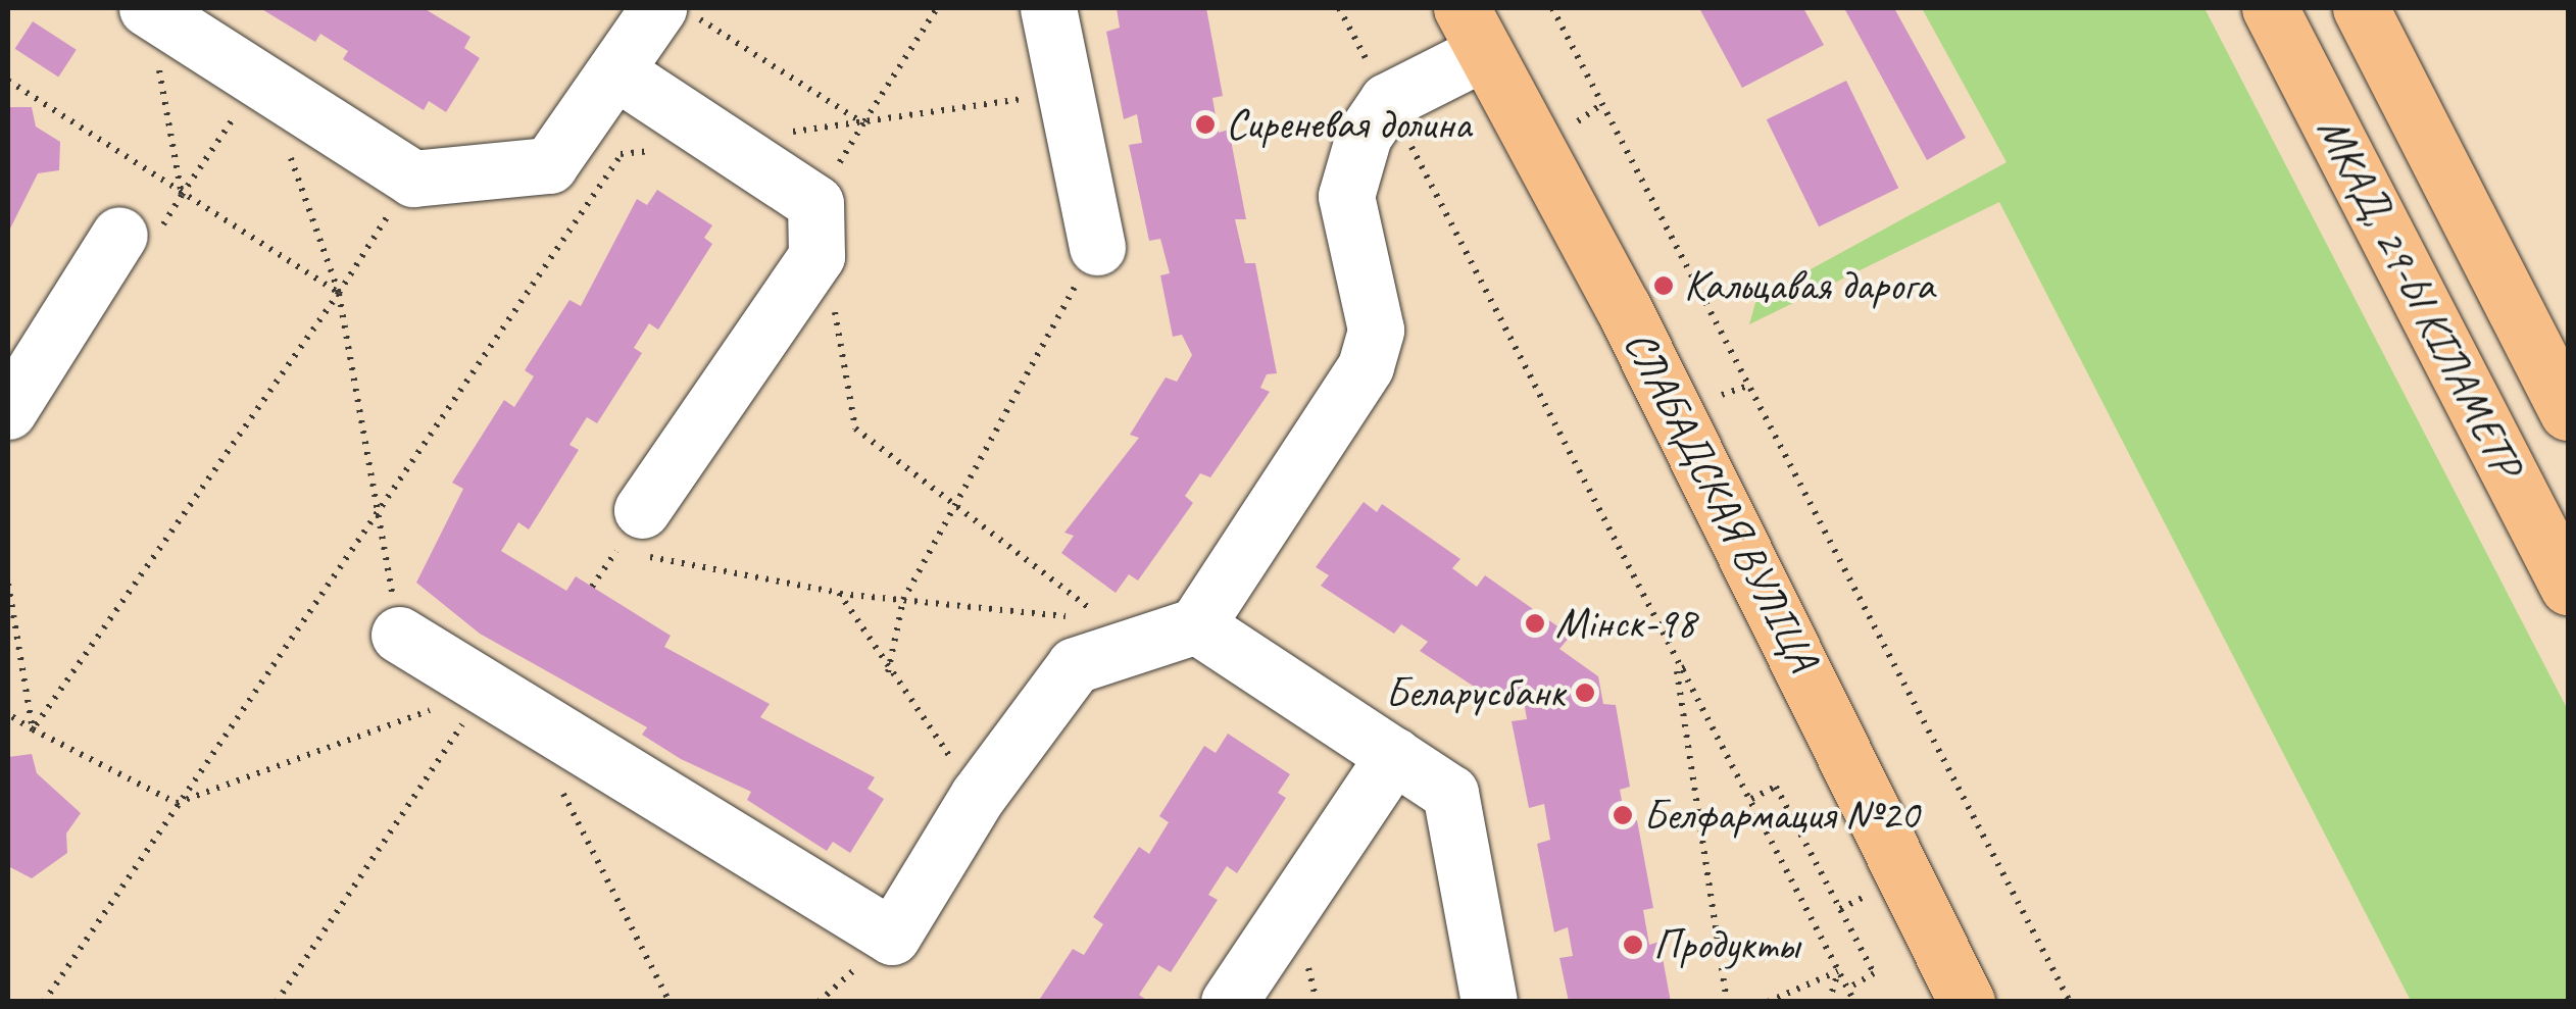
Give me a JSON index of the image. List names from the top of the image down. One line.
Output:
{"streets":{"main road":["МКАД, 29-Ы КІЛАМЕТР","СЛАБАДСКАЯ ВУЛІЦА"]},"places":["Сиреневая долина","Кальцавая дарога","Мінск-98","Беларусбанк","Белфармация №20","Продукты"]}
